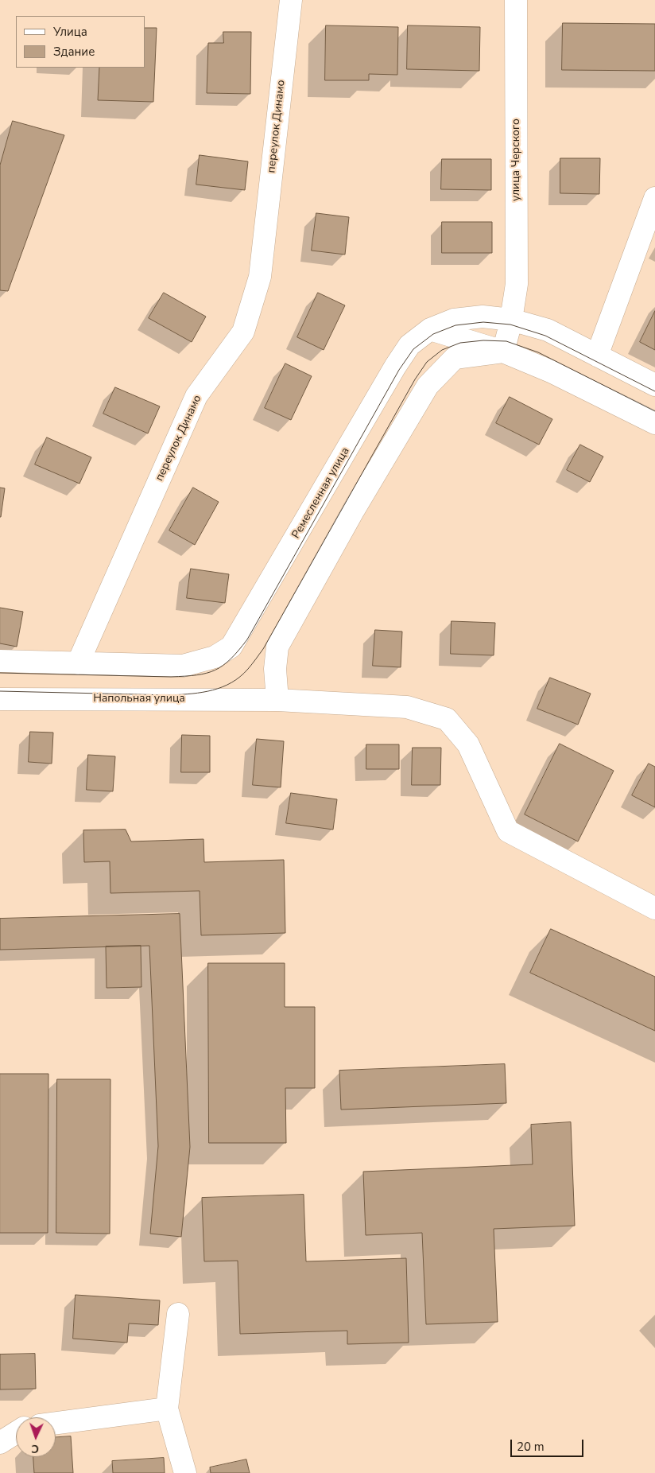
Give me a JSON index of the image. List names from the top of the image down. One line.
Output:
{"streets":{"street":["переулок Динамо","улица Черского","Ремесленная улица","Напольная улица"]},"crossings":[["переулок Динамо","Ремесленная улица"],["улица Черского","Ремесленная улица"]],"legend":["Улица","Здание"],"scale_bar":"20 m","north":"bottom"}
